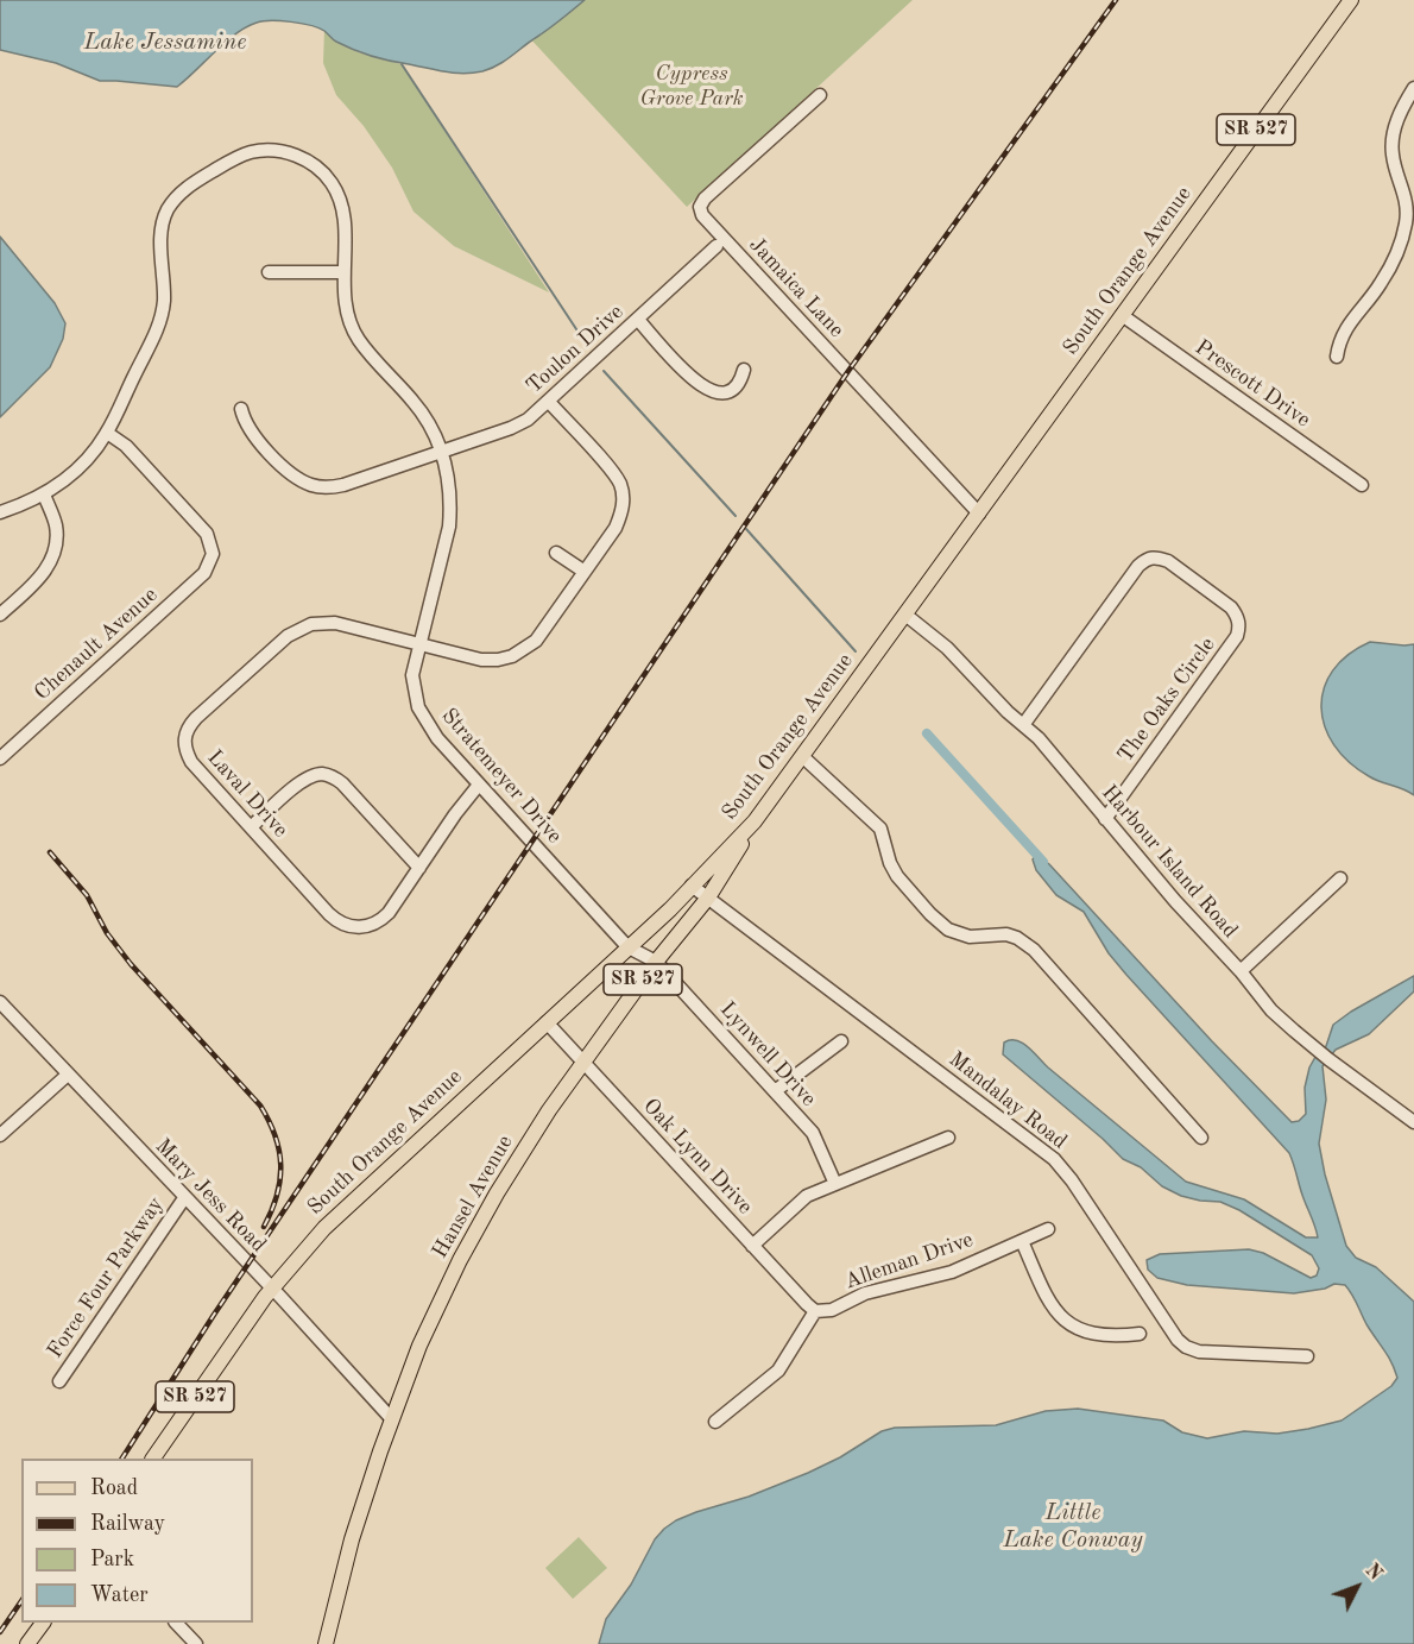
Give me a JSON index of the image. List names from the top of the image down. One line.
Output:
{"streets":{"main road":["SR 527","South Orange Avenue","Hansel Avenue"],"street":["Jamaica Lane","Toulon Drive","Prescott Drive","Chenault Avenue","The Oaks Circle","Stratemeyer Drive","Laval Drive","Harbour Island Road","Lynwell Drive","Mandalay Road","Oak Lynn Drive","Mary Jess Road","Alleman Drive","Force Four Parkway"]},"crossings":[["South Orange Avenue","Jamaica Lane"],["South Orange Avenue","Prescott Drive"],["South Orange Avenue","Stratemeyer Drive"],["South Orange Avenue","Harbour Island Road"],["South Orange Avenue","Mandalay Road"],["South Orange Avenue","Oak Lynn Drive"],["South Orange Avenue","Mary Jess Road"],["South Orange Avenue","Hansel Avenue"],["Toulon Drive","Stratemeyer Drive"],["Toulon Drive","Laval Drive"],["Chenault Avenue","Stratemeyer Drive"],["The Oaks Circle","Harbour Island Road"],["Stratemeyer Drive","Laval Drive"],["Stratemeyer Drive","Lynwell Drive"],["Stratemeyer Drive","Hansel Avenue"],["Lynwell Drive","Hansel Avenue"],["Mandalay Road","Hansel Avenue"],["Oak Lynn Drive","Hansel Avenue"],["Oak Lynn Drive","Alleman Drive"],["Mary Jess Road","Hansel Avenue"],["Mary Jess Road","Force Four Parkway"]],"water":["Lake Jessamine","Little Lake Conway"],"parks":["Cypress Grove Park"],"legend":["Road","Railway","Park","Water"],"north":"top right"}
